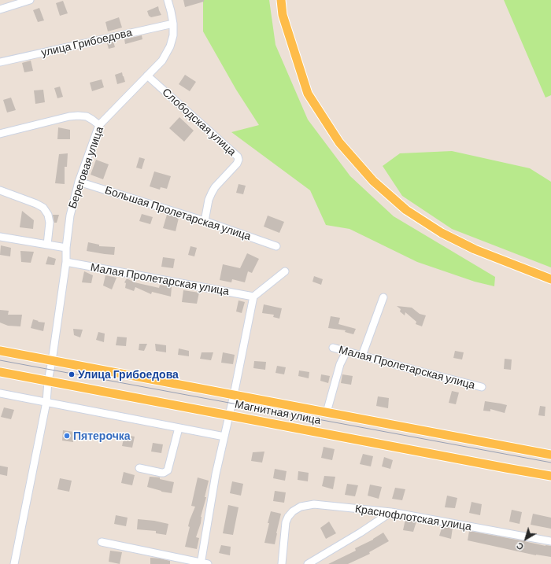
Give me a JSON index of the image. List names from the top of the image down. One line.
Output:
{"streets":{"main road":["Магнитная улица"],"street":["улица Грибоедова","Слободская улица","Береговая улица","Большая Пролетарская улица","Малая Пролетарская улица","Краснофлотская улица"]},"crossings":[["улица Грибоедова","Береговая улица"],["Слободская улица","Береговая улица"],["Слободская улица","Большая Пролетарская улица"],["Береговая улица","Большая Пролетарская улица"],["Береговая улица","Малая Пролетарская улица"],["Береговая улица","Магнитная улица"]],"places":["Улица Грибоедова","Пятерочка"],"north":"bottom left"}
